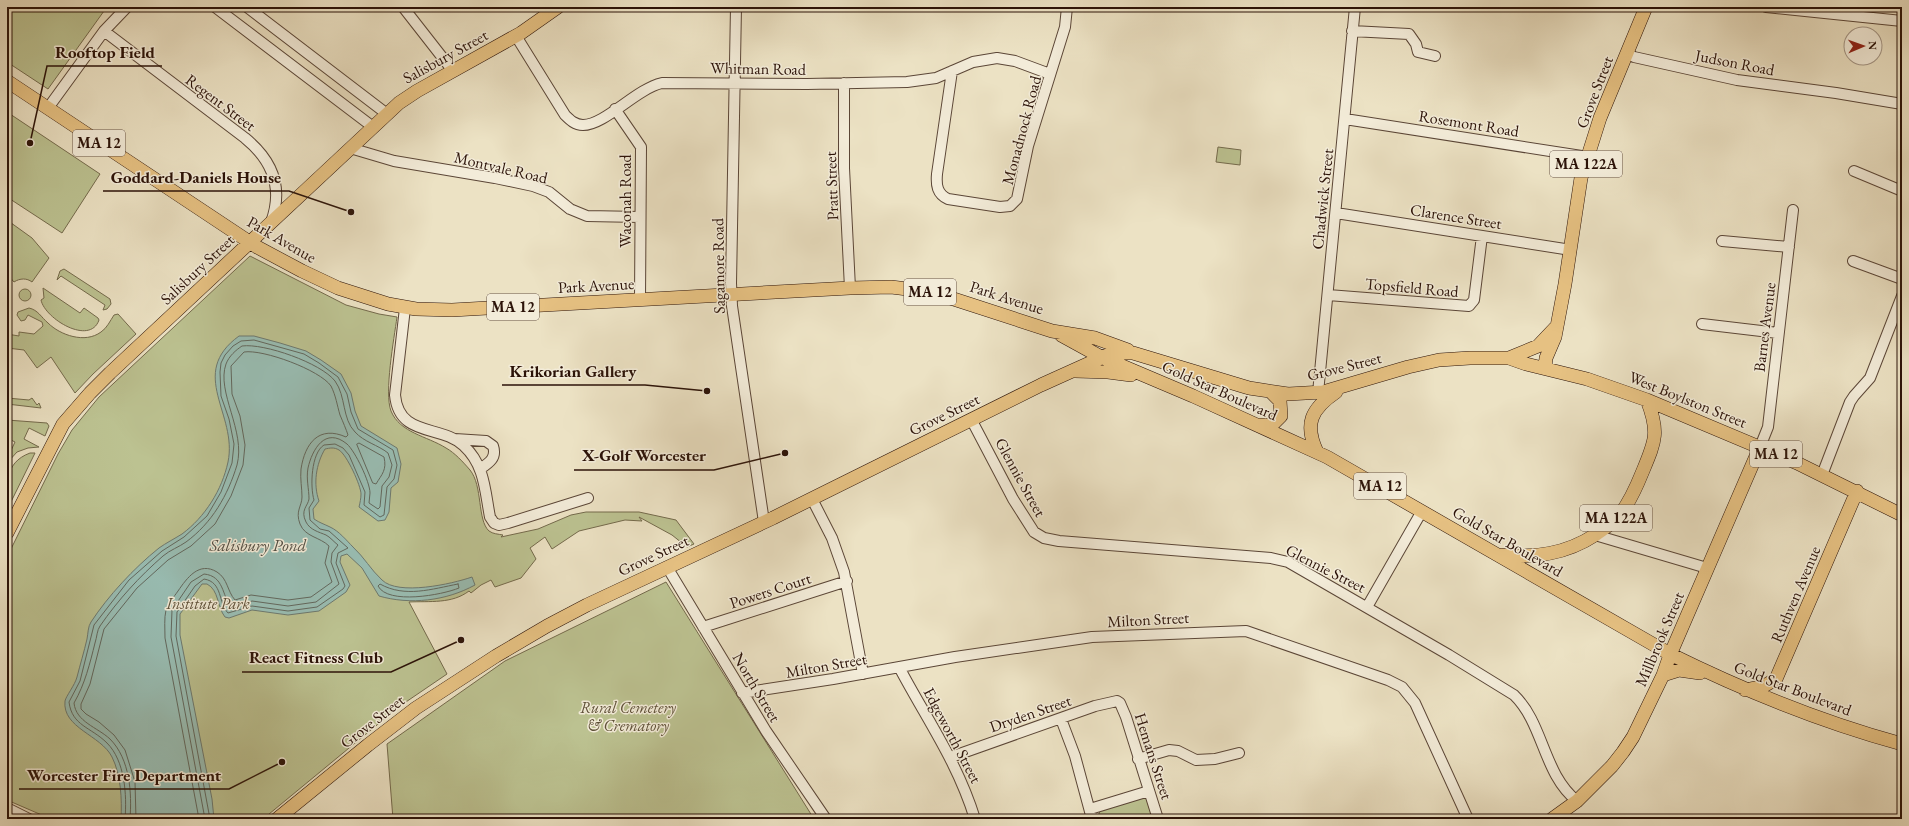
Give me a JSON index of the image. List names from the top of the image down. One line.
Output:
{"streets":{"main road":["Salisbury Street","Grove Street","MA 12","MA 122A","Park Avenue","Gold Star Boulevard","West Boylston Street","Ruthven Avenue","Millbrook Street"],"street":["Judson Road","Whitman Road","Regent Street","Rosemont Road","Monadnock Road","Montvale Road","Pratt Street","Chadwick Street","Waconah Road","Clarence Street","Sagamore Road","Topsfield Road","Barnes Avenue","Glennie Street","Powers Court","Milton Street","North Street","Dryden Street","Edgeworth Street","Hemans Street"]},"crossings":[["Salisbury Street","Whitman Road"],["Salisbury Street","Regent Street"],["Salisbury Street","Montvale Road"],["Salisbury Street","Park Avenue"],["Judson Road","Grove Street"],["Whitman Road","Monadnock Road"],["Whitman Road","Pratt Street"],["Whitman Road","Waconah Road"],["Whitman Road","Sagamore Road"],["Grove Street","Rosemont Road"],["Grove Street","Chadwick Street"],["Grove Street","Clarence Street"],["Grove Street","Park Avenue"],["Grove Street","Sagamore Road"],["Grove Street","Gold Star Boulevard"],["Grove Street","West Boylston Street"],["Grove Street","Glennie Street"],["Grove Street","North Street"],["Rosemont Road","Chadwick Street"],["MA 122A","Gold Star Boulevard"],["MA 122A","West Boylston Street"],["Montvale Road","Waconah Road"],["Pratt Street","Park Avenue"],["Chadwick Street","Clarence Street"],["Chadwick Street","Topsfield Road"],["Waconah Road","Park Avenue"],["Clarence Street","Topsfield Road"],["Park Avenue","Sagamore Road"],["Park Avenue","Gold Star Boulevard"],["Barnes Avenue","West Boylston Street"],["Barnes Avenue","Millbrook Street"],["Gold Star Boulevard","Ruthven Avenue"],["Gold Star Boulevard","Millbrook Street"],["West Boylston Street","Ruthven Avenue"],["West Boylston Street","Millbrook Street"],["Glennie Street","Millbrook Street"],["Powers Court","North Street"],["Milton Street","North Street"],["Milton Street","Edgeworth Street"],["Dryden Street","Edgeworth Street"],["Dryden Street","Hemans Street"]],"water":["Salisbury Pond"],"parks":["Institute Park","Rural Cemetery & Crematory"],"places":["Rooftop Field","Goddard-Daniels House","Krikorian Gallery","X-Golf Worcester","React Fitness Club","Worcester Fire Department"],"north":"right"}
